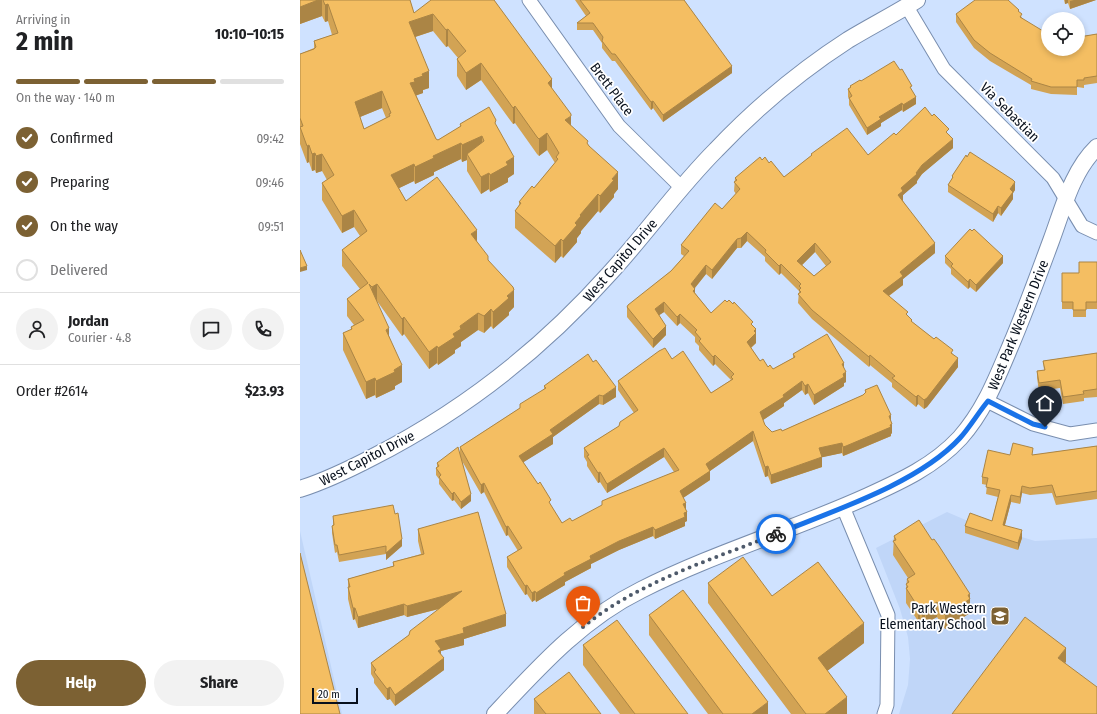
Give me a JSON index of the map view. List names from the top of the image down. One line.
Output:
{"streets":{"street":["Brett Place","Via Sebastian","West Capitol Drive","West Park Western Drive"]},"crossings":[["Brett Place","West Capitol Drive"],["Via Sebastian","West Capitol Drive"],["Via Sebastian","West Park Western Drive"]],"places":{"school or university":["Park Western Elementary School"]},"scale_bar":"20 m","page":{"heading":["2 min","Arriving in","10:10–10:15"],"panel":["Jordan","Courier · 4.8","Order #2614","$23.93"],"bar":"On the way · 140 m","list":[["Confirmed","09:42"],["Preparing","09:46"],["On the way","09:51"],"Delivered"],"buttons":["Help","Share"],"scale":"20 m"}}
